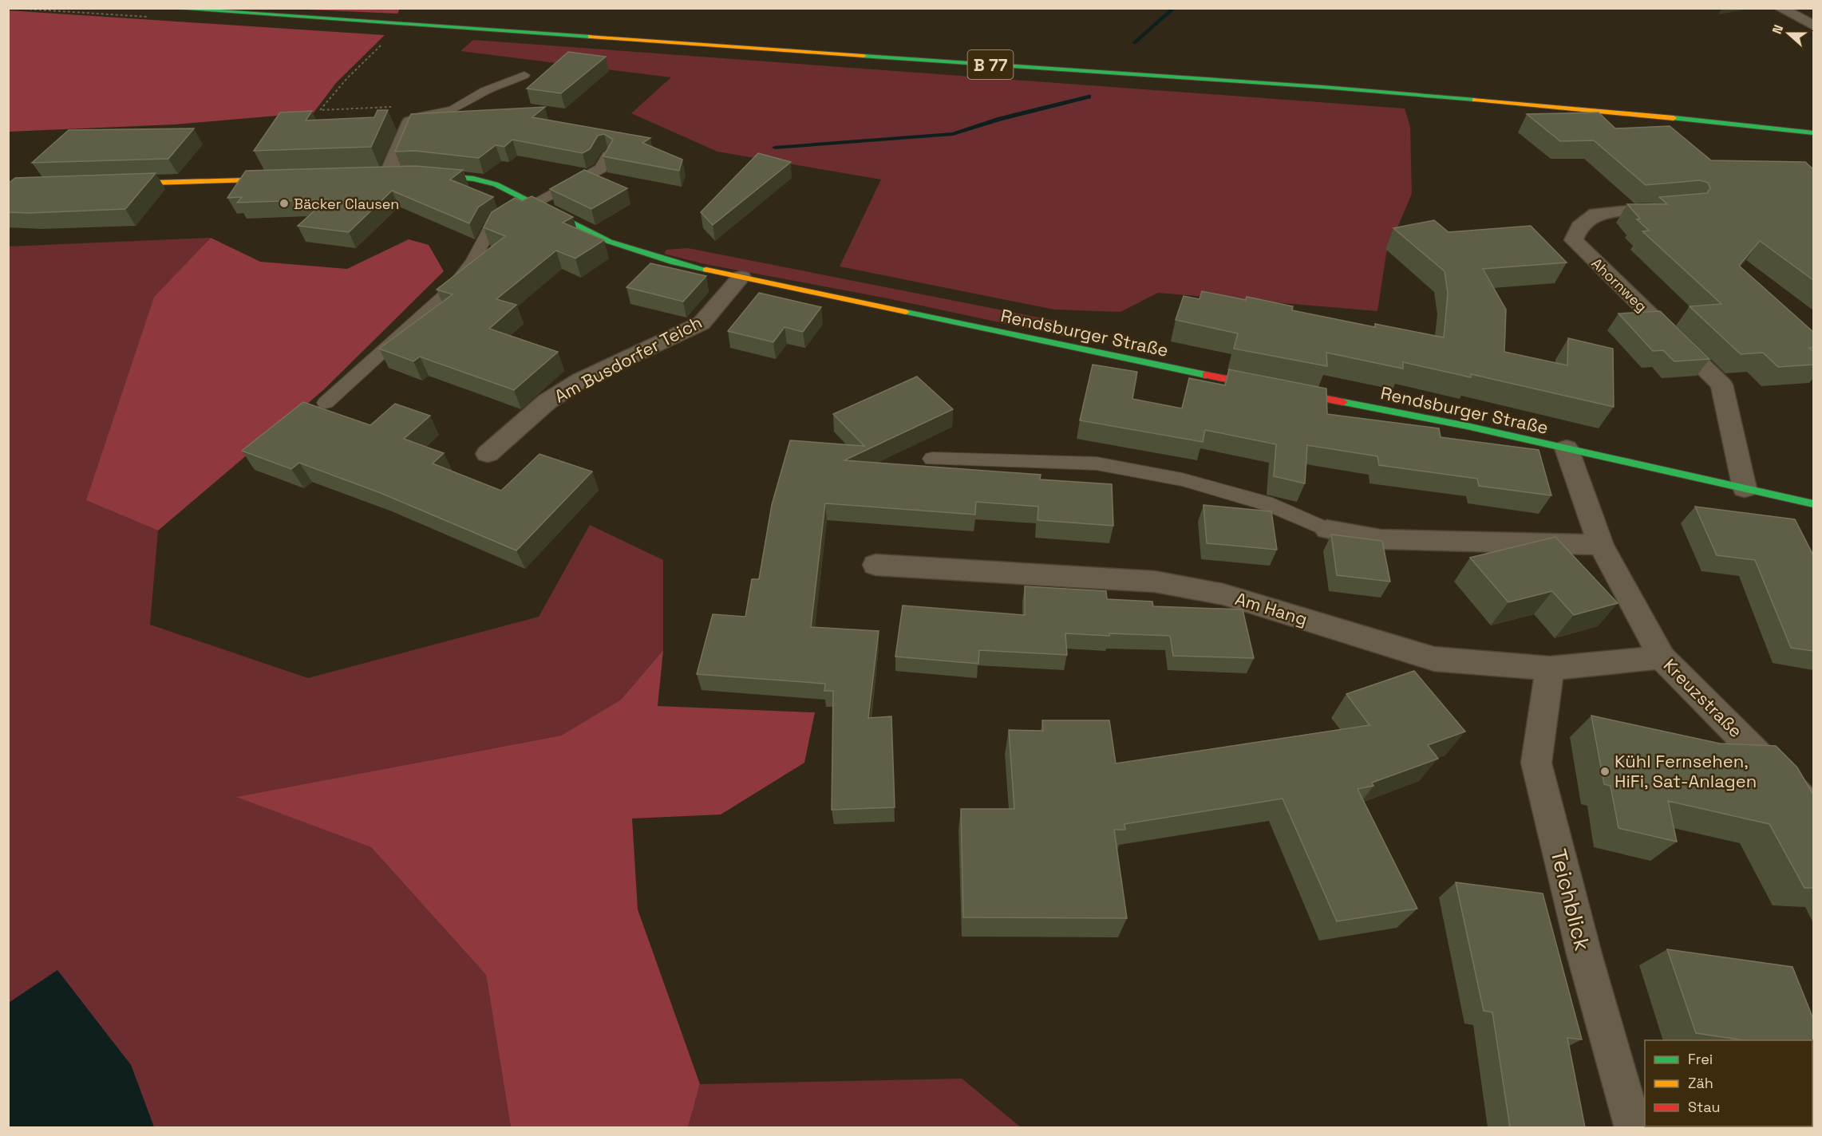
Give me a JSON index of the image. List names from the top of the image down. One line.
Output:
{"streets":{"main road":["B 77","Rendsburger Straße"],"street":["Ahornweg","Am Busdorfer Teich","Am Hang","Kreuzstraße","Teichblick"]},"crossings":[["Ahornweg","Rendsburger Straße"],["Rendsburger Straße","Am Busdorfer Teich"],["Rendsburger Straße","Kreuzstraße"],["Am Hang","Kreuzstraße"],["Am Hang","Teichblick"]],"places":["Bäcker Clausen","Kühl Fernsehen, HiFi, Sat-Anlagen"],"legend":["Frei","Zäh","Stau"],"north":"left"}
